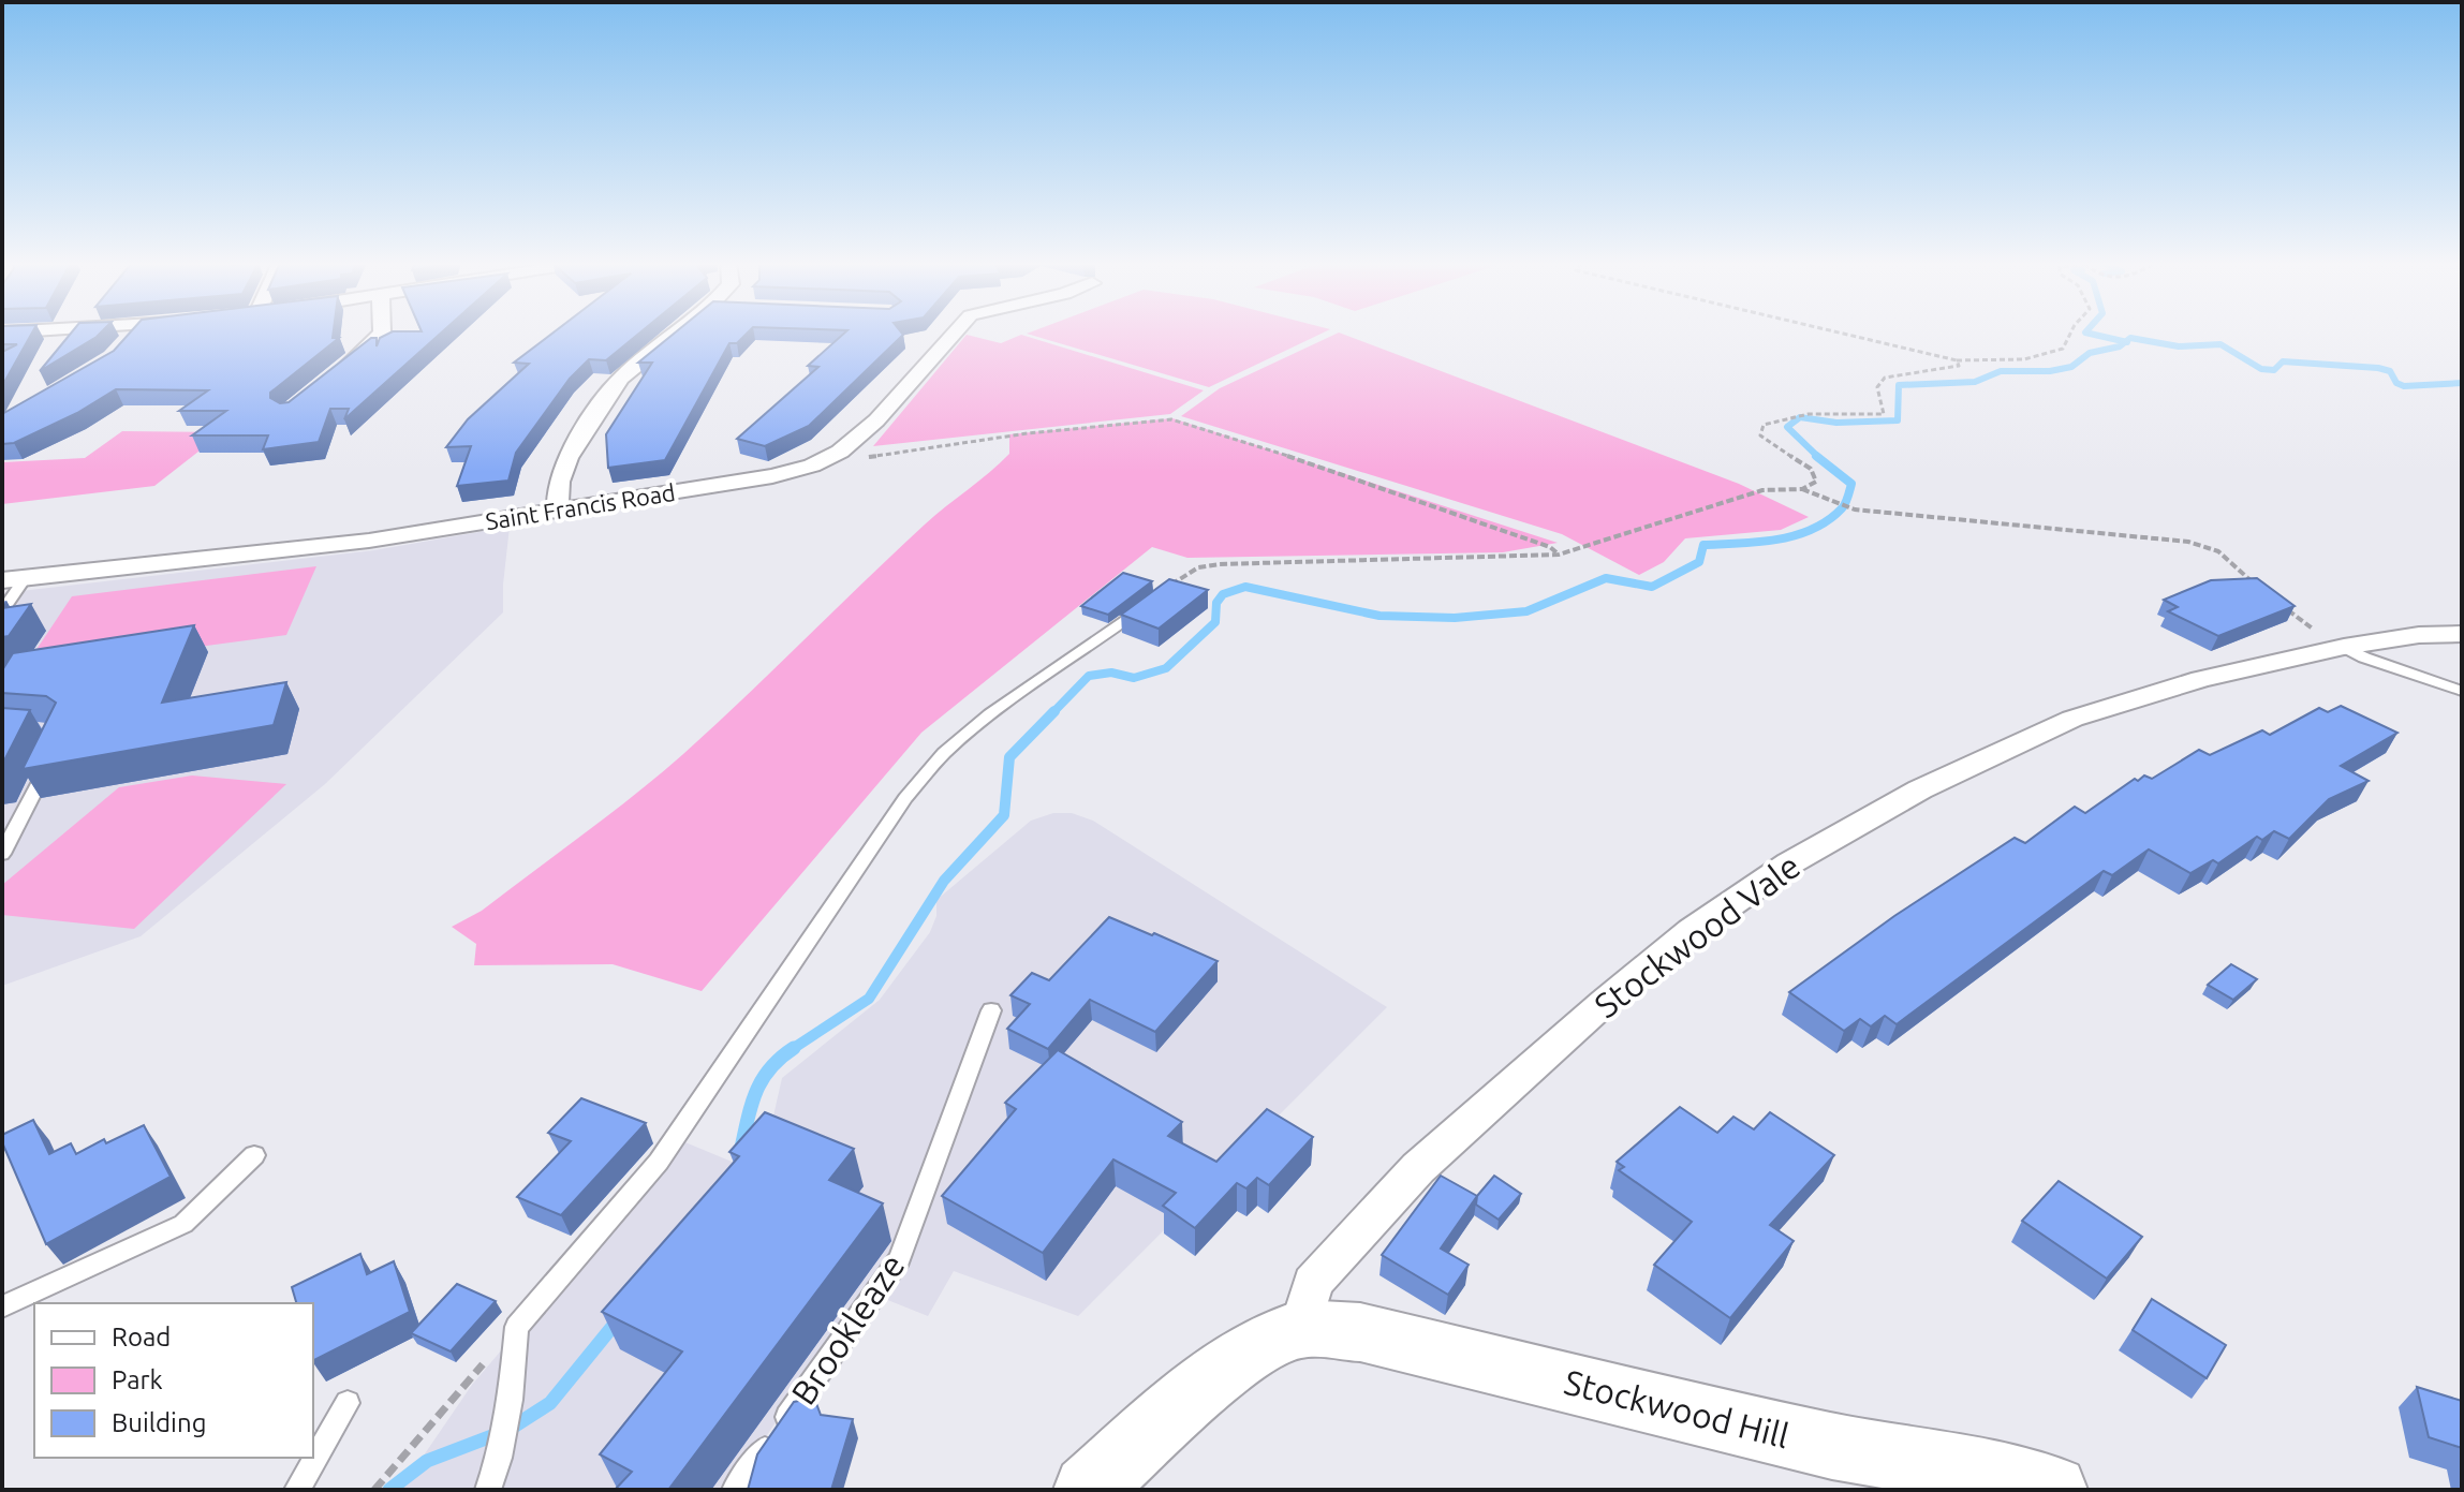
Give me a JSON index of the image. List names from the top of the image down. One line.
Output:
{"streets":{"street":["Saint Francis Road","Stockwood Vale","Stockwood Hill"],"lane":["Brookleaze"]},"crossings":[["Stockwood Vale","Stockwood Hill"]],"legend":["Road","Park","Building"]}
